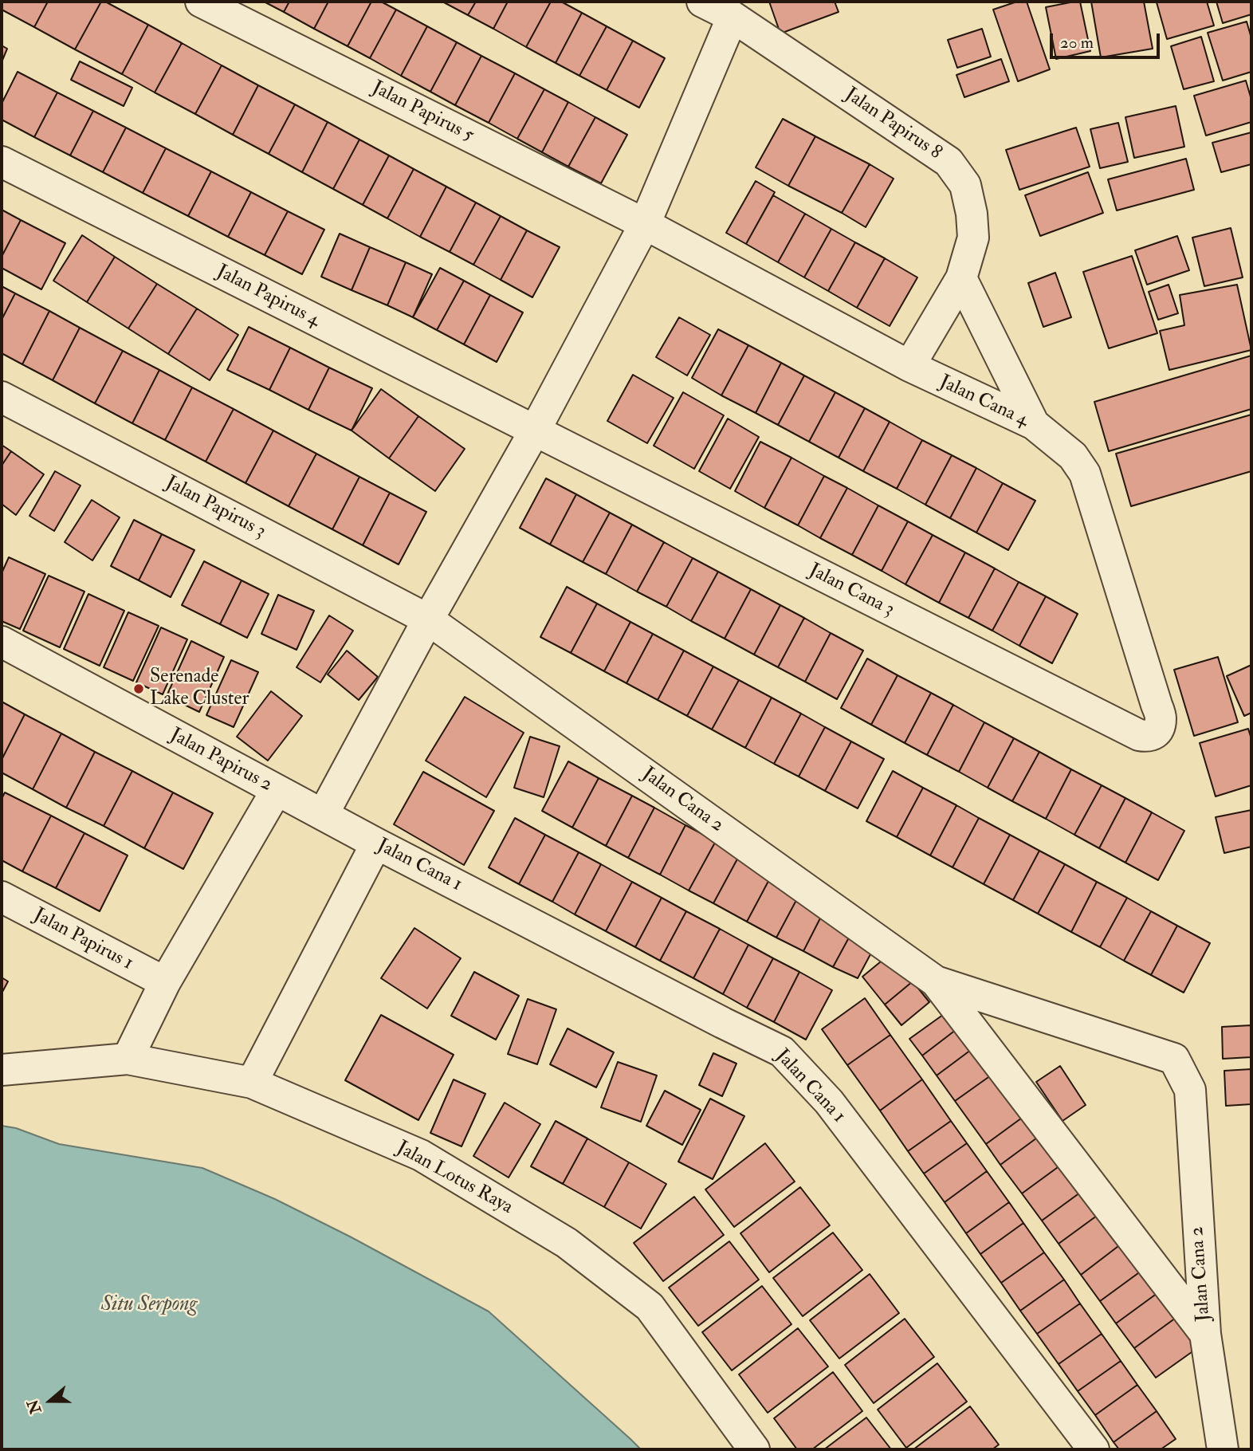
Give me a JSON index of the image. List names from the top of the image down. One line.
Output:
{"streets":{"street":["Jalan Papirus 5","Jalan Papirus 8","Jalan Papirus 4","Jalan Cana 4","Jalan Papirus 3","Jalan Cana 3","Jalan Papirus 2","Jalan Cana 2","Jalan Cana 1","Jalan Papirus 1","Jalan Lotus Raya"]},"crossings":[["Jalan Papirus 5","Jalan Cana 4"],["Jalan Papirus 8","Jalan Cana 4"],["Jalan Papirus 4","Jalan Cana 3"],["Jalan Cana 4","Jalan Cana 3"],["Jalan Papirus 3","Jalan Cana 2"],["Jalan Papirus 2","Jalan Cana 1"]],"water":["Situ Serpong"],"places":["Serenade Lake Cluster"],"scale_bar":"20 m","north":"left"}
